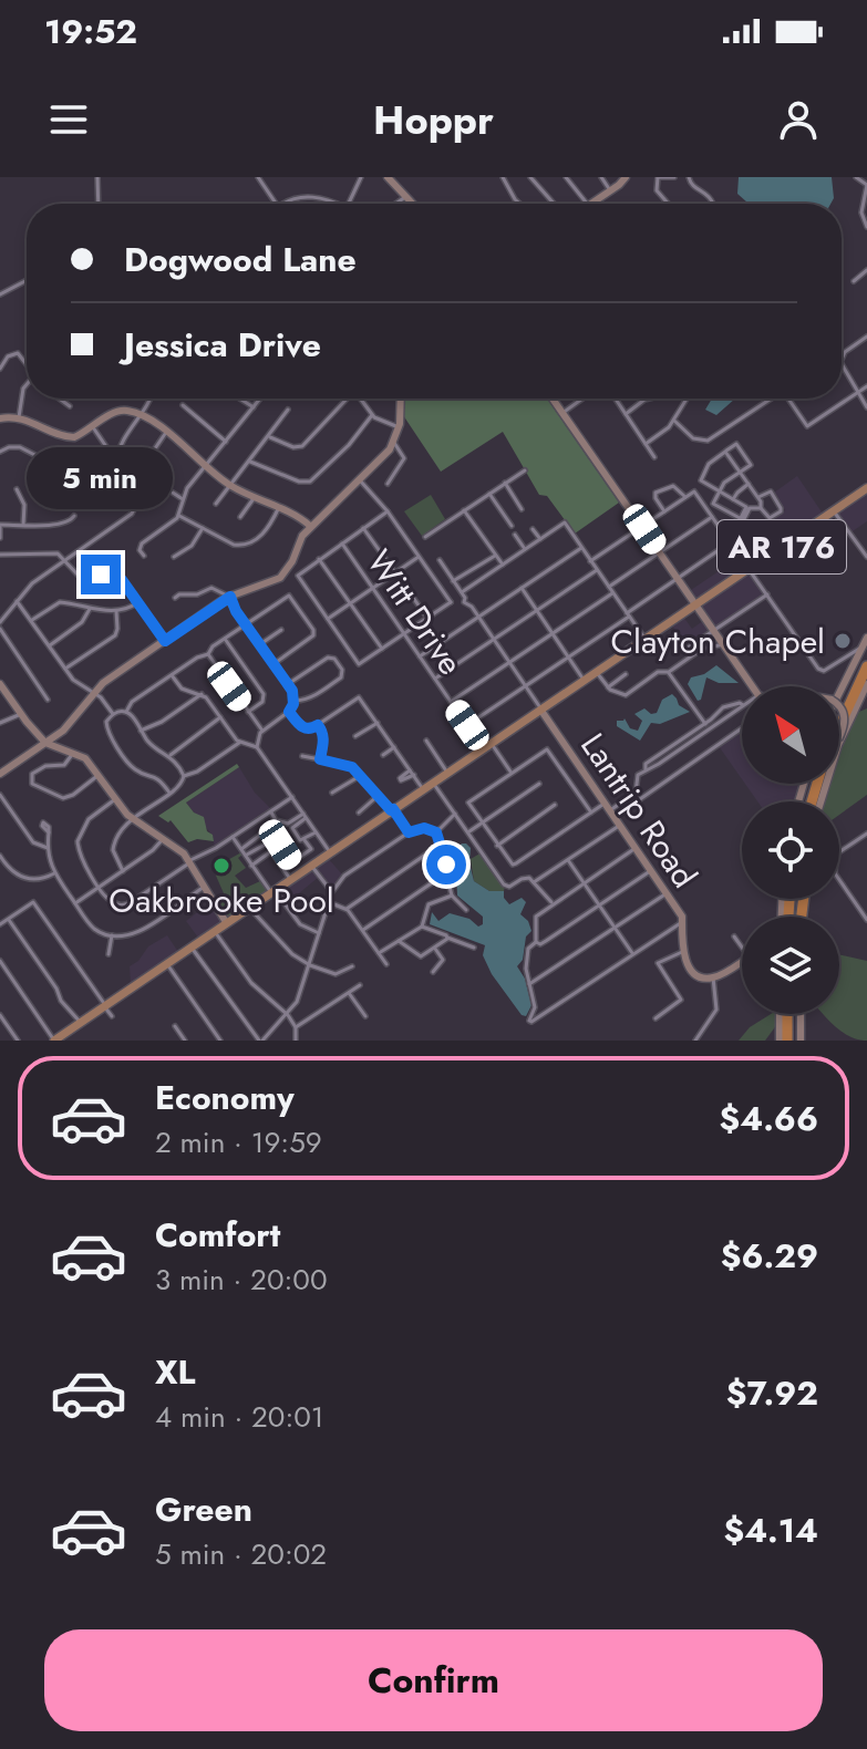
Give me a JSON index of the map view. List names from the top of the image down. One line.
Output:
{"streets":{"main road":["AR 176"],"street":["Witt Drive","Lantrip Road"]},"crossings":[["AR 176","Witt Drive"],["AR 176","Lantrip Road"]],"places":["Clayton Chapel","Oakbrooke Pool"],"north":"top left","page":{"status":"19:52","header":"Hoppr","banner":["Dogwood Lane","Jessica Drive"],"bubble":"5 min","list":[{"name":"Economy","note":"2 min · 19:59","value":"$4.66"},{"name":"Comfort","note":"3 min · 20:00","value":"$6.29"},{"name":"XL","note":"4 min · 20:01","value":"$7.92"},{"name":"Green","note":"5 min · 20:02","value":"$4.14"}],"buttons":"Confirm"}}
